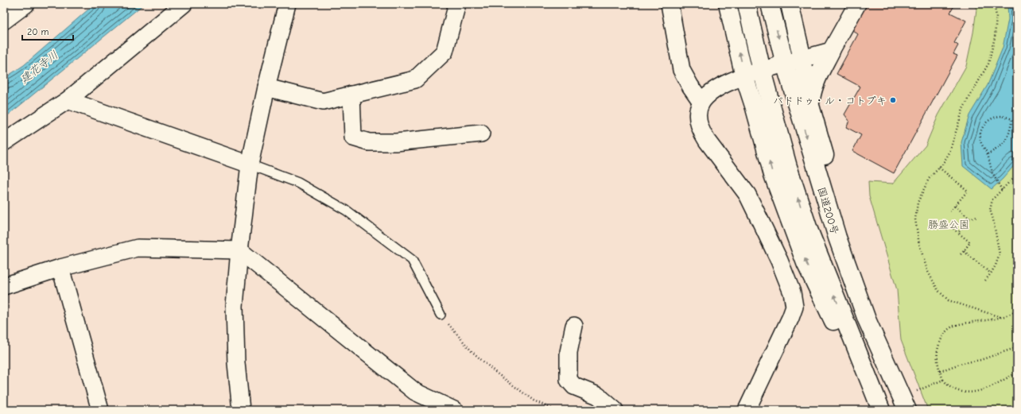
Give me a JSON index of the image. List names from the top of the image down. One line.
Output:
{"streets":{"highway":["国道200号"]},"water":["建花寺川"],"parks":["勝盛公園"],"places":["パドドゥ・ル・コトブキ"],"scale_bar":"20 m"}
